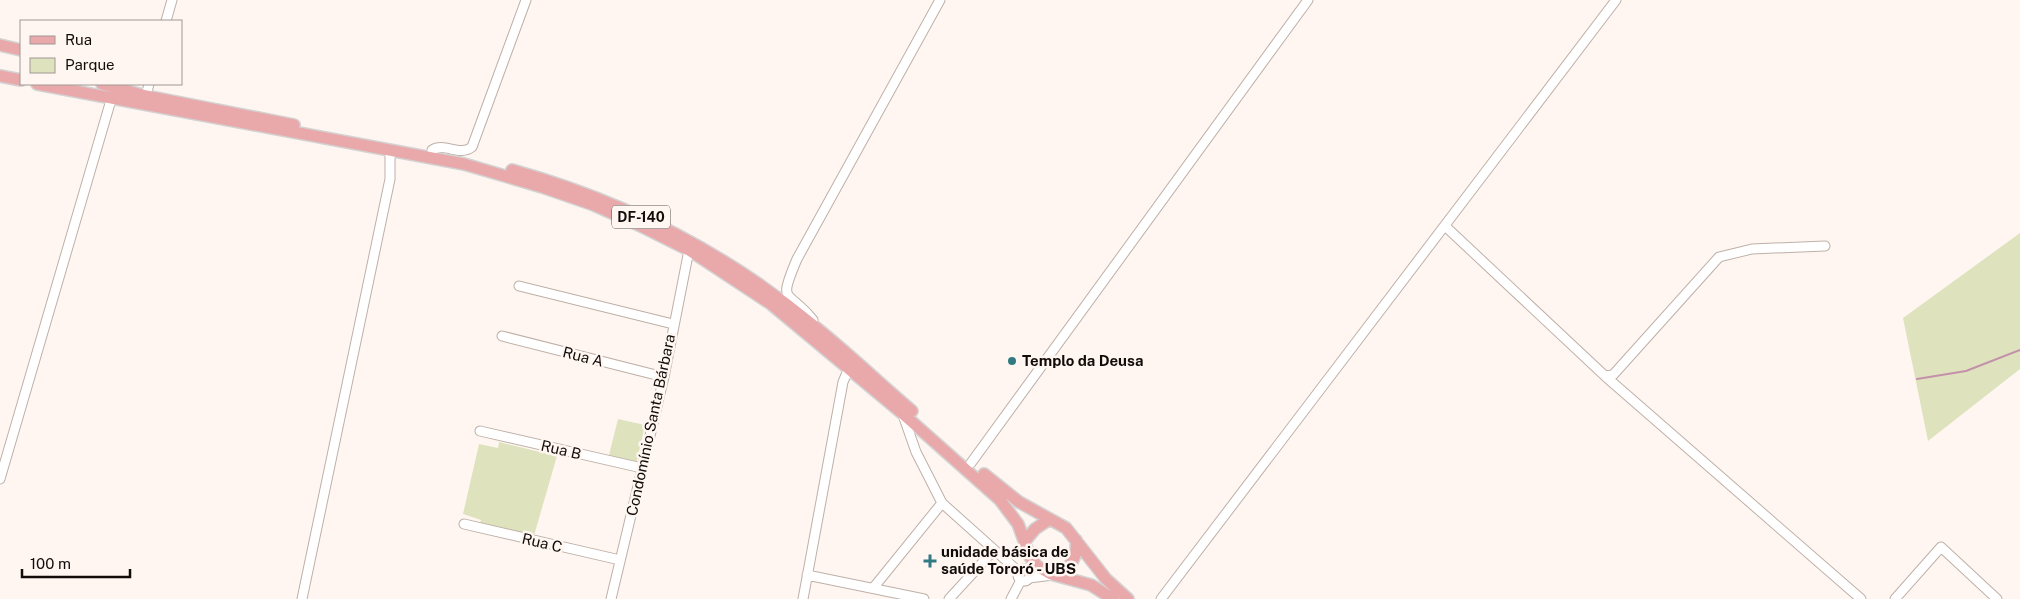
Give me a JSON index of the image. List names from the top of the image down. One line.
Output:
{"streets":{"main road":["DF-140"],"street":["Rua A","Condomínio Santa Bárbara","Rua B","Rua C"]},"crossings":[["DF-140","Condomínio Santa Bárbara"],["Rua A","Condomínio Santa Bárbara"],["Condomínio Santa Bárbara","Rua B"],["Condomínio Santa Bárbara","Rua C"]],"places":{"other":["Templo da Deusa"],"health":["unidade básica de saúde Tororó - UBS"]},"legend":["Rua","Parque"],"scale_bar":"100 m"}
